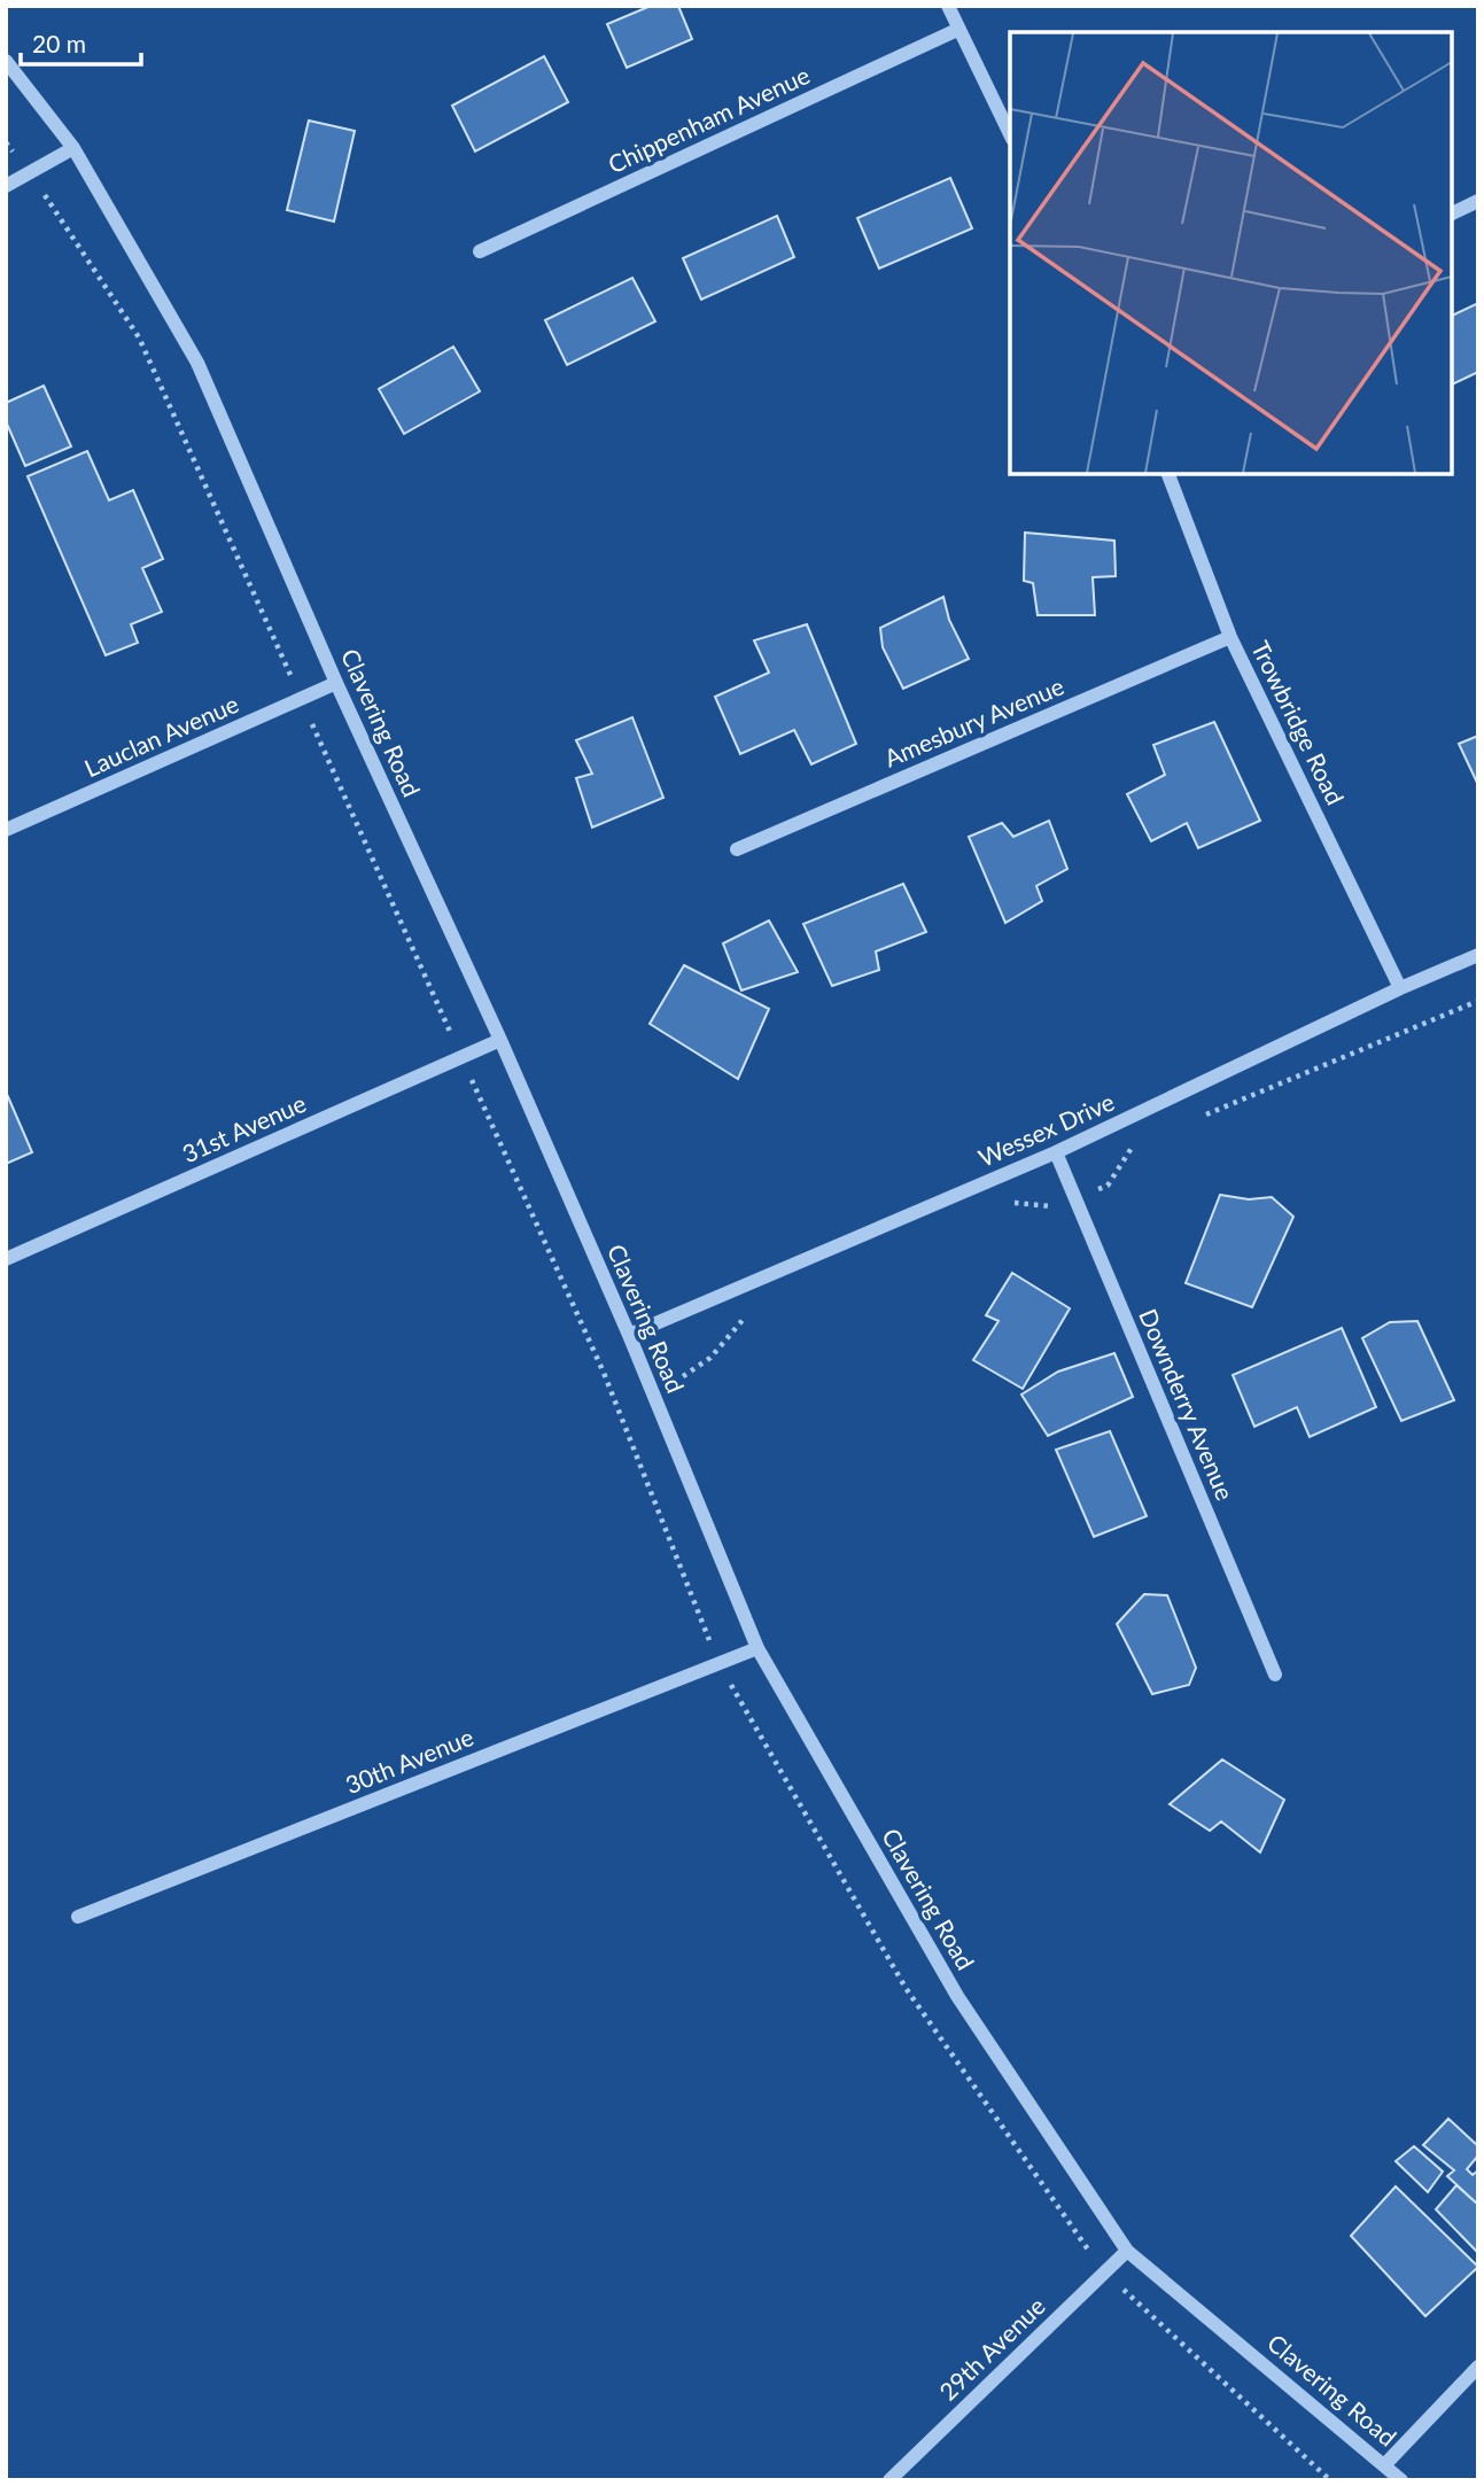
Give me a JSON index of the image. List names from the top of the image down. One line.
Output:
{"streets":{"street":["Chippenham Avenue","Clavering Road","Amesbury Avenue","Trowbridge Road","Lauclan Avenue","31st Avenue","Wessex Drive","Downderry Avenue","30th Avenue","29th Avenue"]},"crossings":[["Clavering Road","Lauclan Avenue"],["Clavering Road","31st Avenue"],["Clavering Road","Wessex Drive"],["Clavering Road","30th Avenue"],["Clavering Road","29th Avenue"],["Amesbury Avenue","Trowbridge Road"],["Trowbridge Road","Wessex Drive"],["Wessex Drive","Downderry Avenue"]],"scale_bar":"20 m"}
